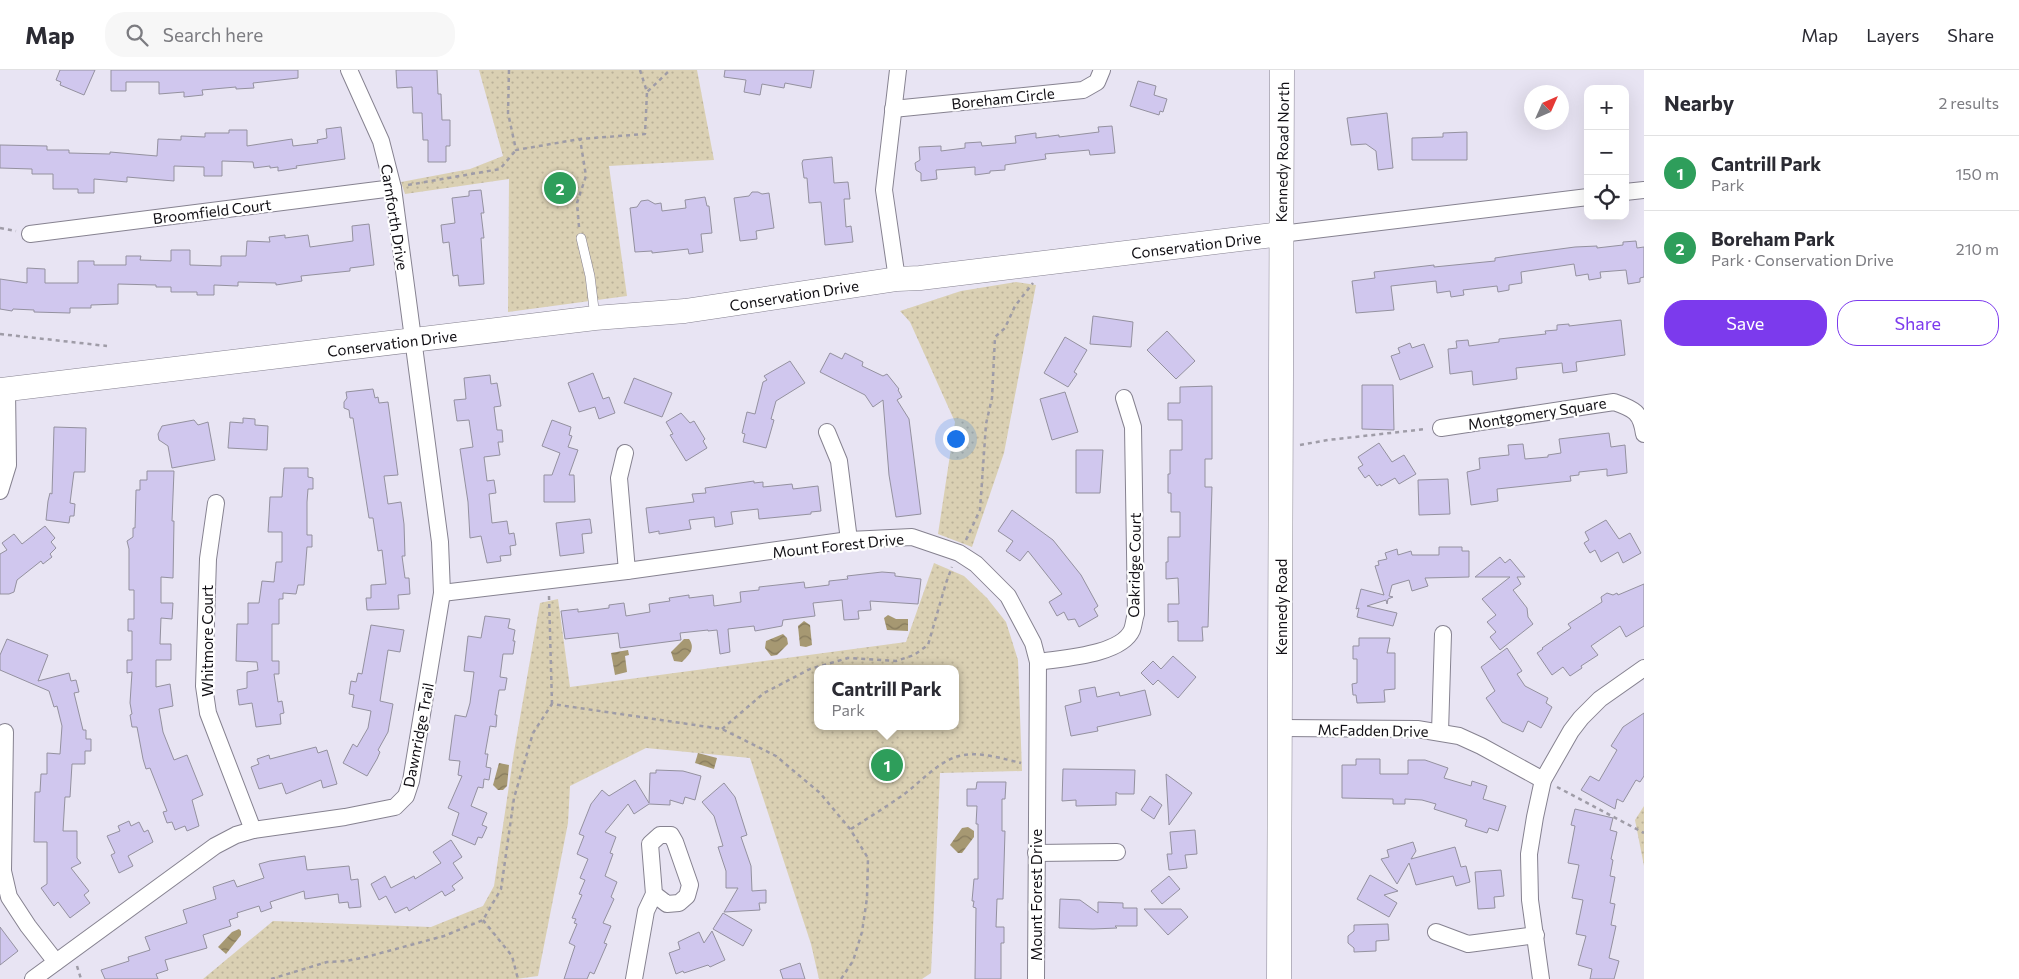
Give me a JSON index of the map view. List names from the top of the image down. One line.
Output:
{"streets":{"street":["Boreham Circle","Kennedy Road North","Broomfield Court","Carnforth Drive","Conservation Drive","Montgomery Square","Mount Forest Drive","Oakridge Court","Kennedy Road","Whitmore Court","McFadden Drive","Dawnridge Trail"]},"crossings":[["Kennedy Road North","Conservation Drive"],["Kennedy Road North","Kennedy Road"],["Broomfield Court","Carnforth Drive"],["Carnforth Drive","Conservation Drive"],["Carnforth Drive","Dawnridge Trail"],["Conservation Drive","Kennedy Road"],["Conservation Drive","Dawnridge Trail"],["Mount Forest Drive","Oakridge Court"],["Mount Forest Drive","Dawnridge Trail"],["Kennedy Road","McFadden Drive"],["Whitmore Court","Dawnridge Trail"]],"north":"top right","page":{"header":"Map","search":"Search here","nav":["Map","Layers","Share"],"heading":["Nearby","2 results"],"map_buttons":["+","−"],"list":[{"mark":"1","name":"Cantrill Park","note":"Park","value":"150 m"},{"mark":"2","name":"Boreham Park","note":"Park · Conservation Drive","value":"210 m"}],"pins":["2","1"],"buttons":["Save","Share"],"popup":["Cantrill Park","Park"]}}
